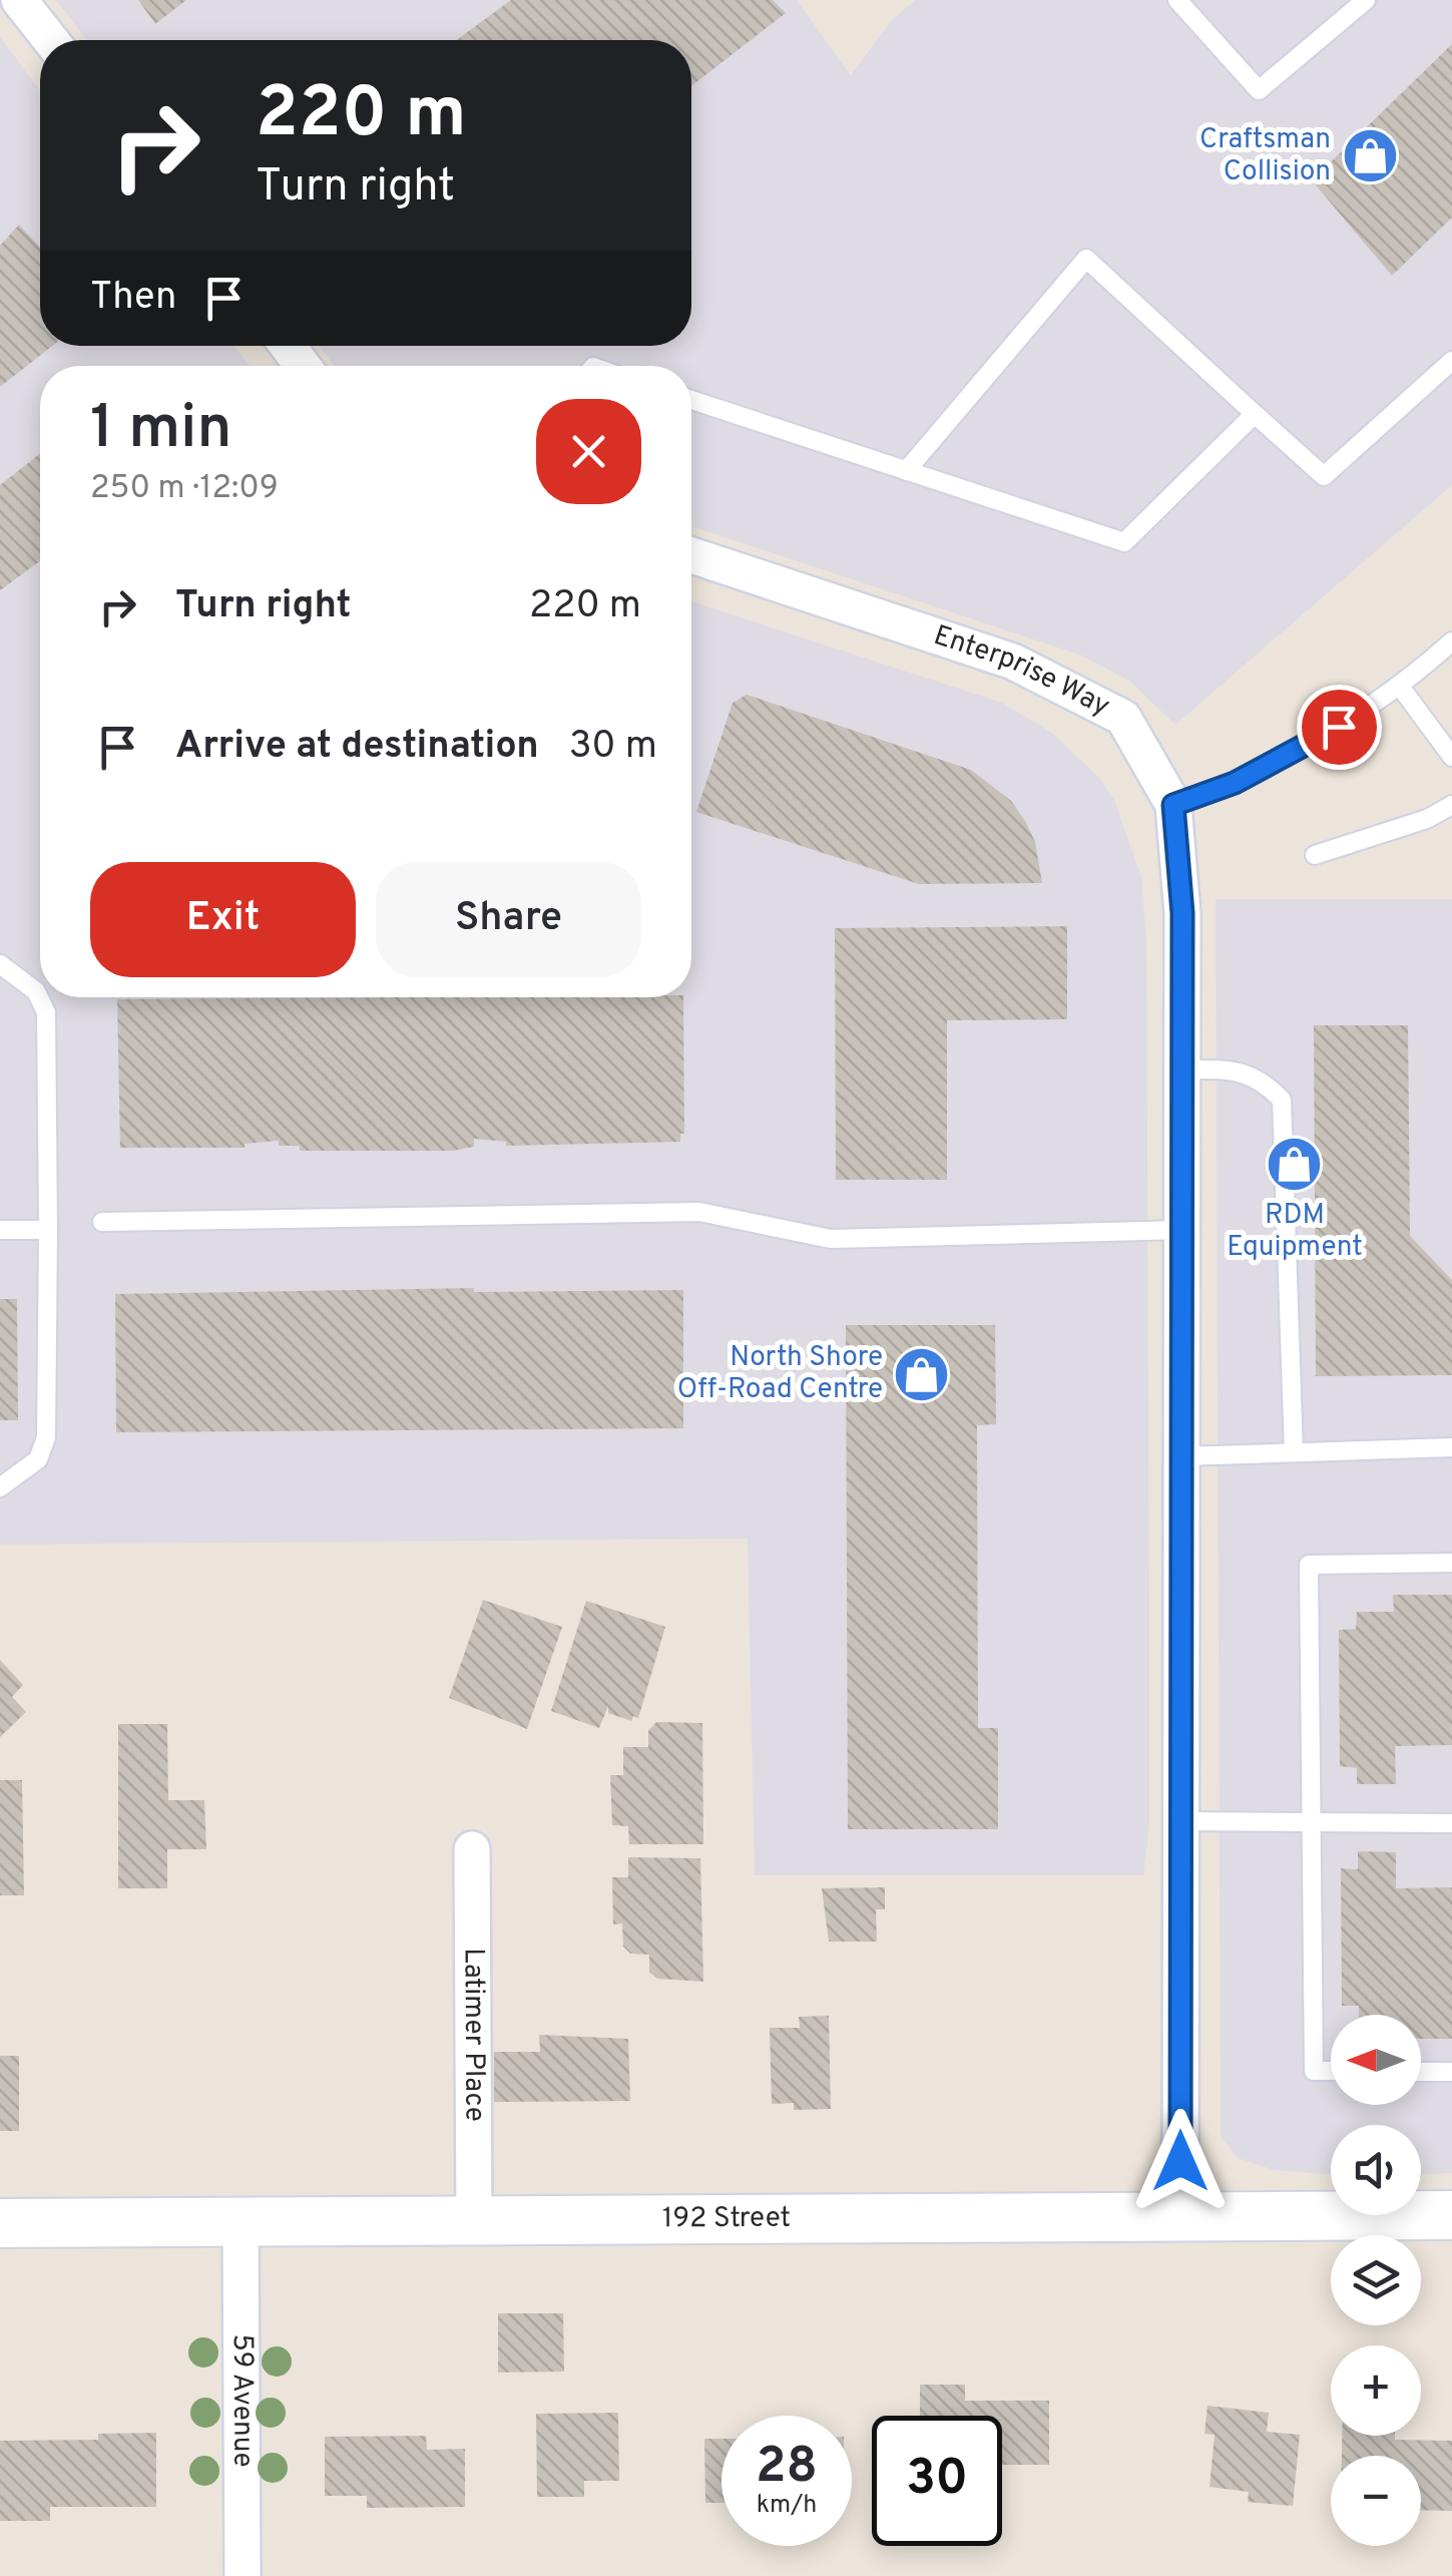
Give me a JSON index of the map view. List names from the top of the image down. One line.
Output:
{"streets":{"main road":["192 Street"],"street":["Enterprise Way","Latimer Place","59 Avenue"]},"crossings":[["Enterprise Way","192 Street"],["Latimer Place","192 Street"],["192 Street","59 Avenue"]],"places":{"shop":["Craftsman Collision","RDM Equipment","North Shore Off-Road Centre"]},"north":"left","page":{"turn":["220 m","Turn right"],"then":"Then","heading":["1 min","250 m · 12:09"],"list":[{"name":"Turn right","value":"220 m"},{"name":"Arrive at destination","value":"30 m"}],"buttons":["Exit","Share"],"map_buttons":["+","−"],"speed":"28 km/h","limit":"30"}}
